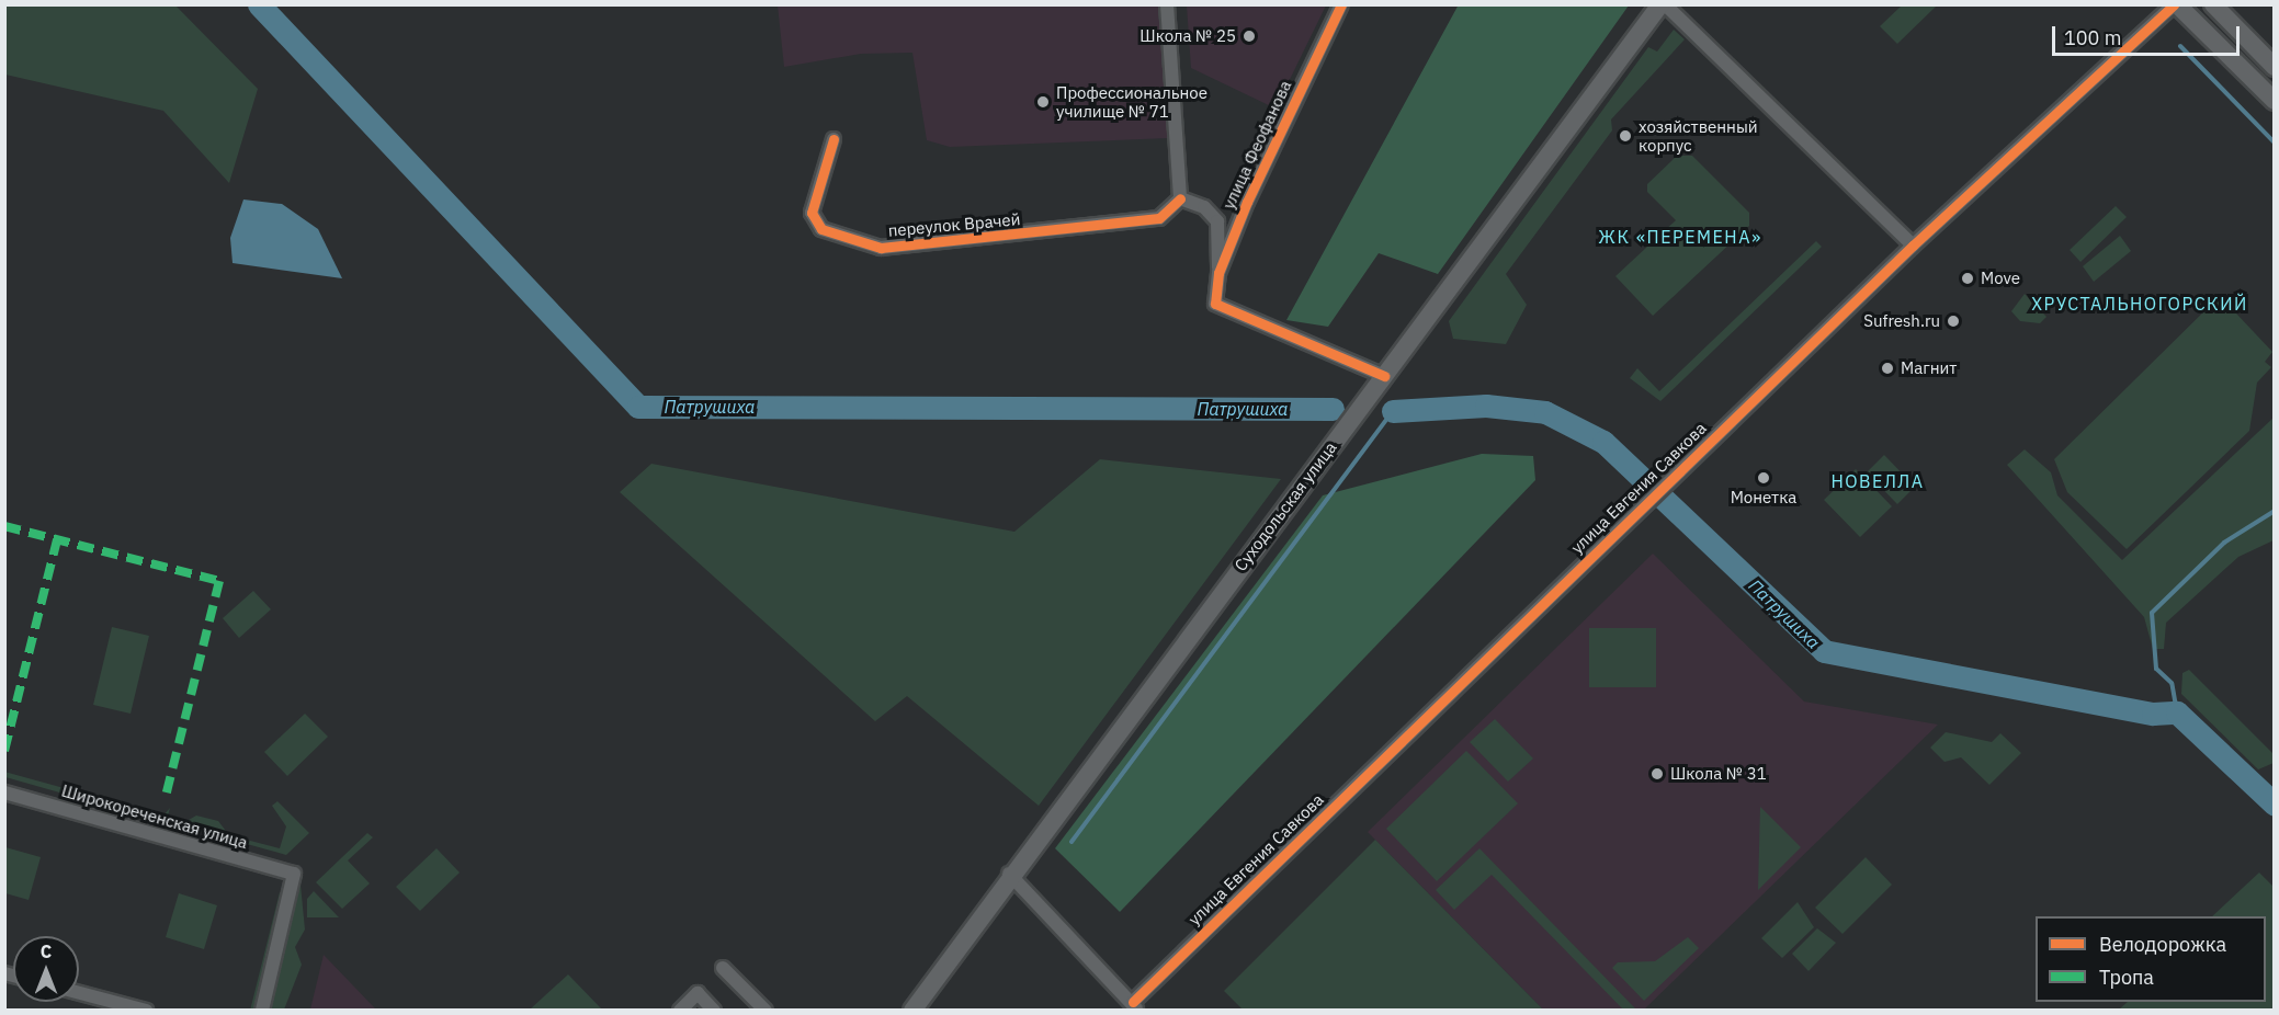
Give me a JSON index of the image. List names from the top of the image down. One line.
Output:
{"streets":{"main road":["Суходольская улица"],"street":["улица Феофанова","переулок Врачей","улица Евгения Савкова","Широкореченская улица"]},"crossings":[["улица Феофанова","Суходольская улица"]],"districts":["ЖК «ПЕРЕМЕНА»","ХРУСТАЛЬНОГОРСКИЙ","НОВЕЛЛА"],"water":["Патрушиха"],"places":["Школа № 25","Профессиональное училище № 71","хозяйственный корпус","Move","Sufresh.ru","Магнит","Монетка","Школа № 31"],"legend":["Велодорожка","Тропа"],"scale_bar":"100 m","north":"top"}
